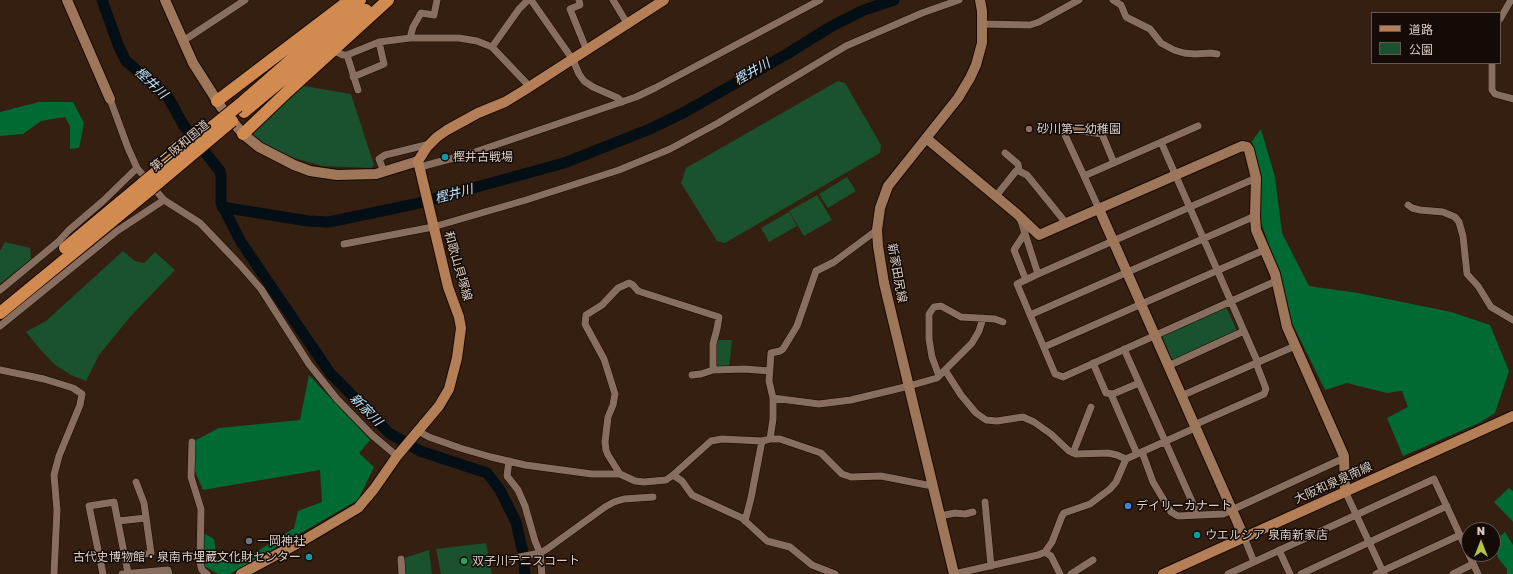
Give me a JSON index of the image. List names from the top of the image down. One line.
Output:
{"streets":{"highway":["第二阪和国道"],"main road":["和歌山貝塚線","大阪和泉泉南線"],"street":["新家田尻線"]},"water":["樫井川","新家川"],"places":["砂川第二幼稚園","樫井古戦場","デイリーカナート","ウエルシア 泉南新家店","一岡神社","古代史博物館・泉南市埋蔵文化財センター","双子川テニスコート"],"legend":["道路","公園"],"north":"top"}
